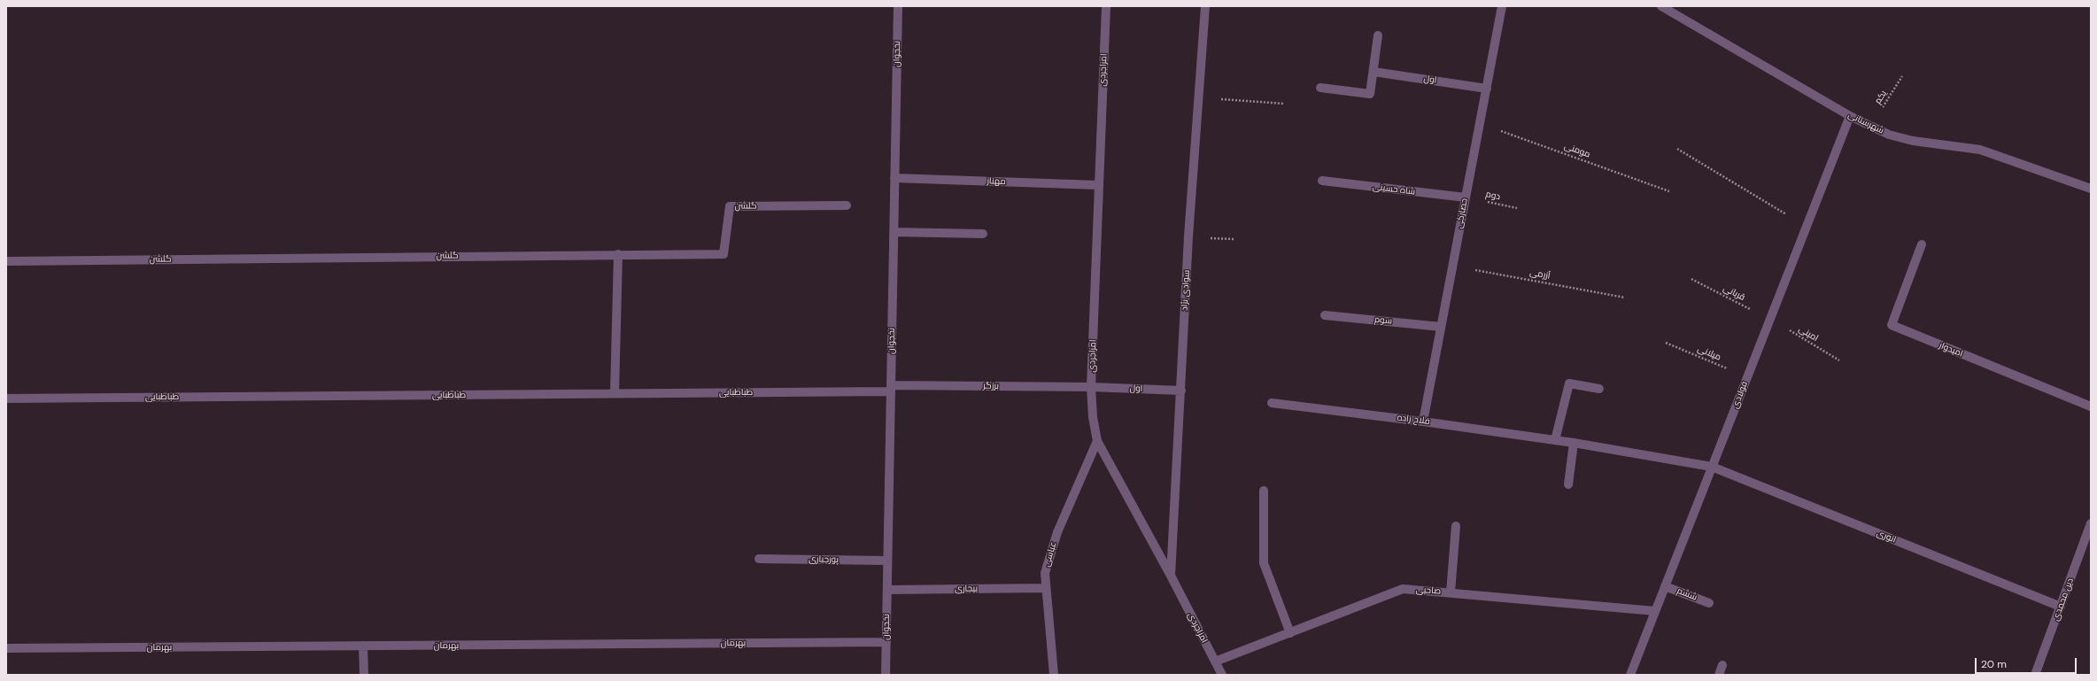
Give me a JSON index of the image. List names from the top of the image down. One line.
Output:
{"streets":{"street":["نخجوان","امزاجردی","اول","شهرستانی","مهناز","شاه حسینی","گلشن","حصارکی","سوادی نژاد","سوم","امیدوار","برزگر","طباطبایی","فولادی","فلاح زاده","انوری","عباسی","پورجباری","بیجاری","صاحبی","ششم","دین محمدی","بهرمان"],"path":["یکم","مومنی","دوم","آزرمی","قربانی","امینی","میلانی"]},"crossings":[["نخجوان","مهناز"],["نخجوان","برزگر"],["نخجوان","طباطبایی"],["نخجوان","پورجباری"],["نخجوان","بیجاری"],["نخجوان","بهرمان"],["امزاجردی","اول"],["امزاجردی","مهناز"],["امزاجردی","سوادی نژاد"],["امزاجردی","برزگر"],["امزاجردی","عباسی"],["امزاجردی","صاحبی"],["اول","حصارکی"],["اول","سوادی نژاد"],["اول","برزگر"],["یکم","شهرستانی"],["شهرستانی","فولادی"],["مومنی","حصارکی"],["شاه حسینی","دوم"],["شاه حسینی","حصارکی"],["دوم","حصارکی"],["حصارکی","آزرمی"],["حصارکی","سوم"],["حصارکی","فلاح زاده"],["قربانی","امینی"],["قربانی","فولادی"],["امینی","فولادی"],["میلانی","فولادی"],["برزگر","طباطبایی"],["فولادی","فلاح زاده"],["فولادی","انوری"],["فولادی","صاحبی"],["فولادی","ششم"],["فلاح زاده","انوری"],["انوری","دین محمدی"],["عباسی","بیجاری"]],"scale_bar":"20 m"}
